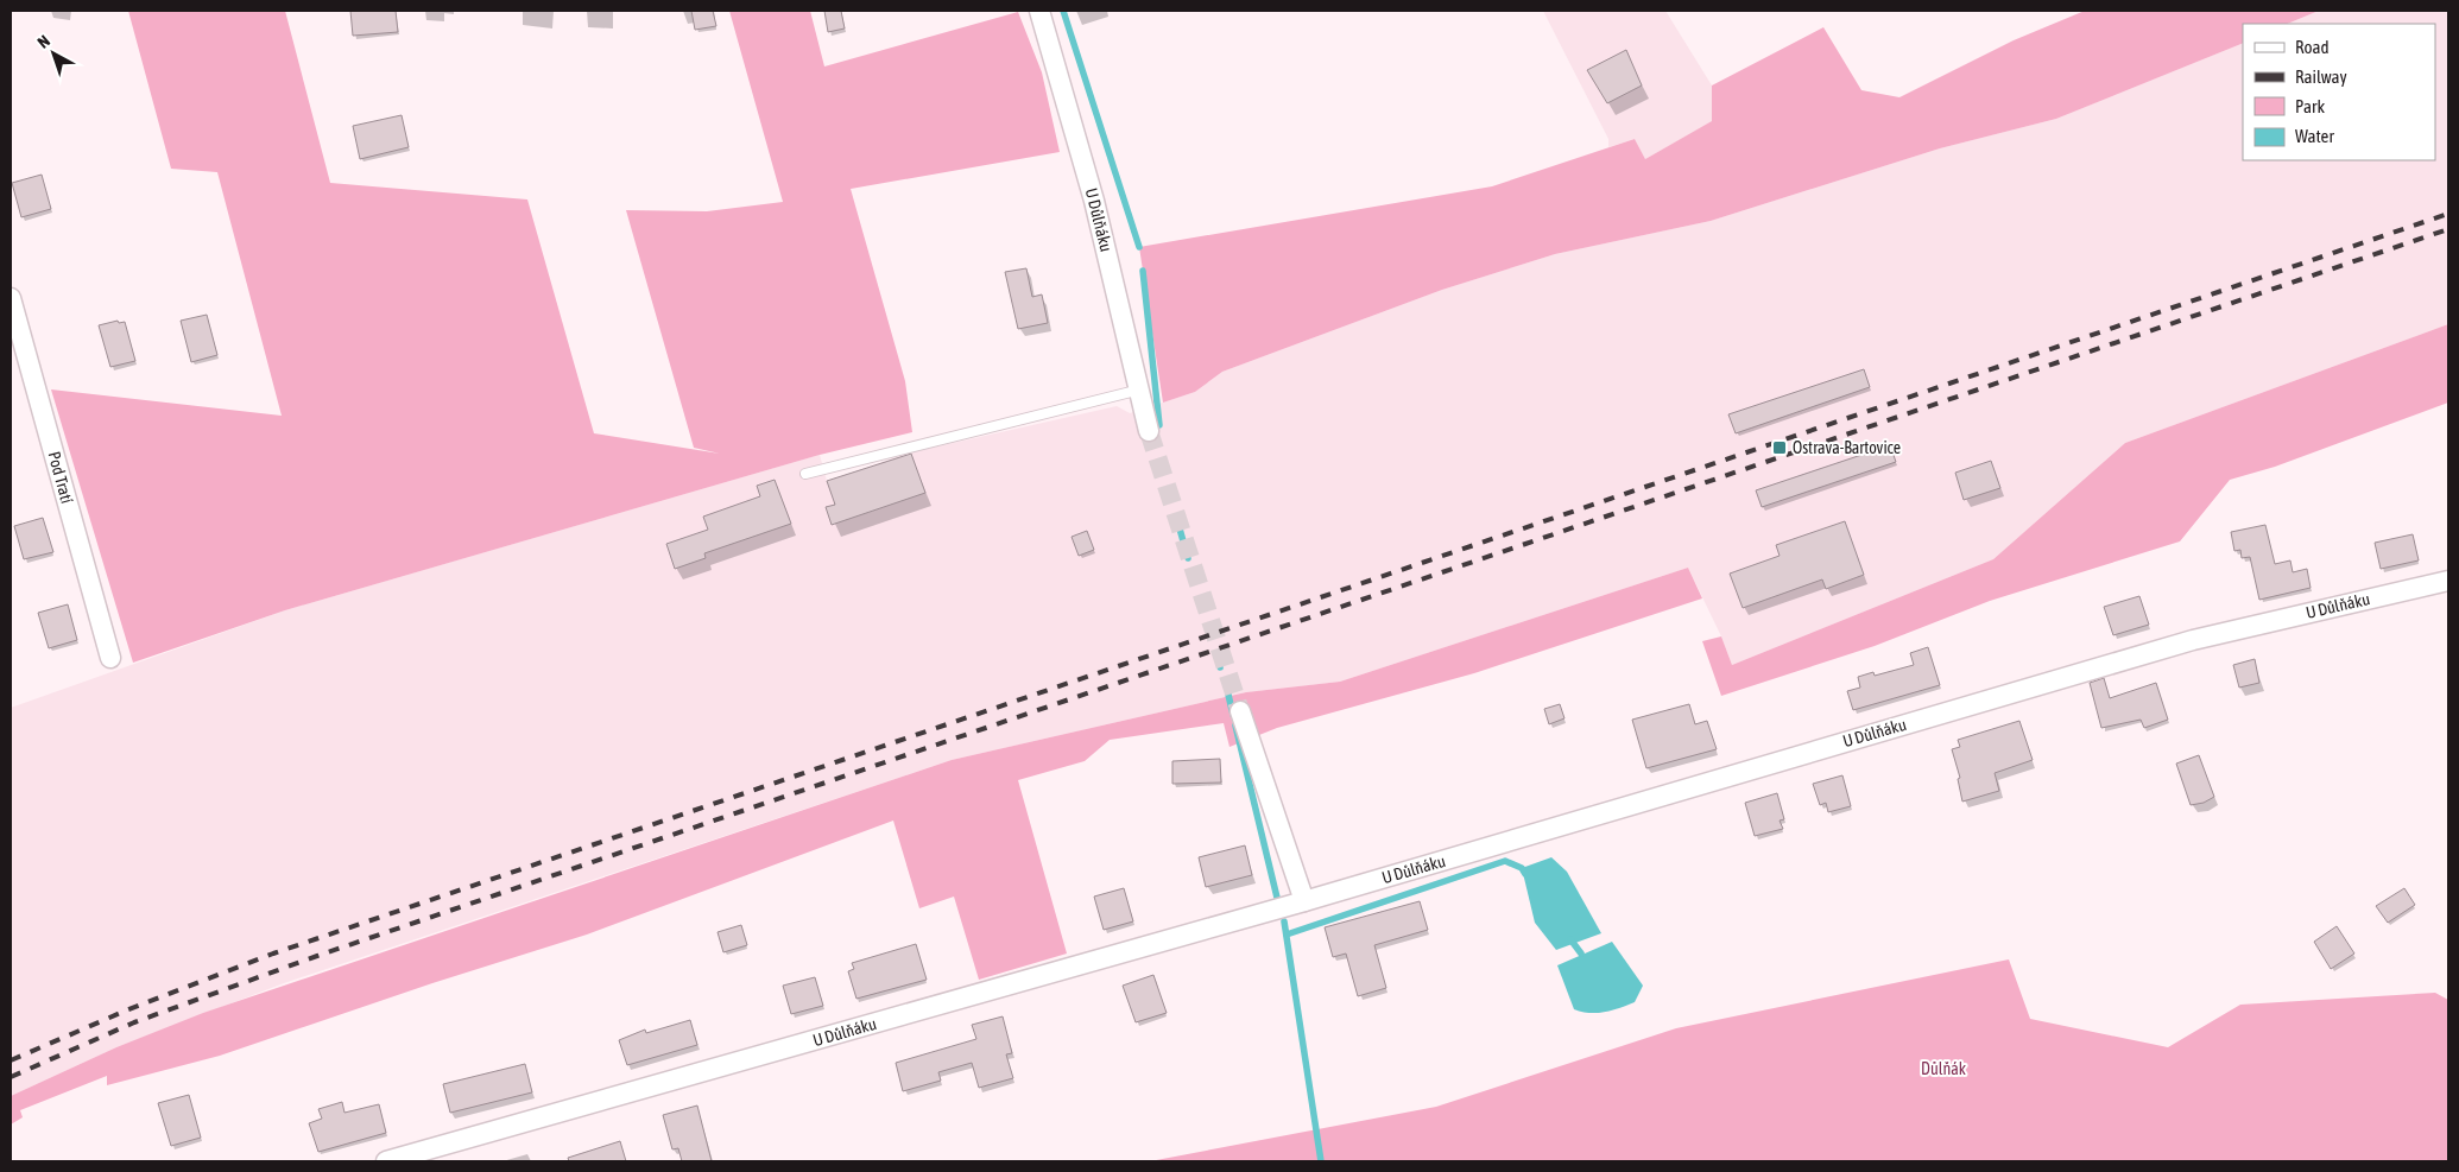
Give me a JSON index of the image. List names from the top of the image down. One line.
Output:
{"streets":{"street":["U Důlňáku","Pod Tratí"]},"parks":["Důlňák"],"places":{"transit":["Ostrava-Bartovice"]},"legend":["Road","Railway","Park","Water"],"north":"top left"}
